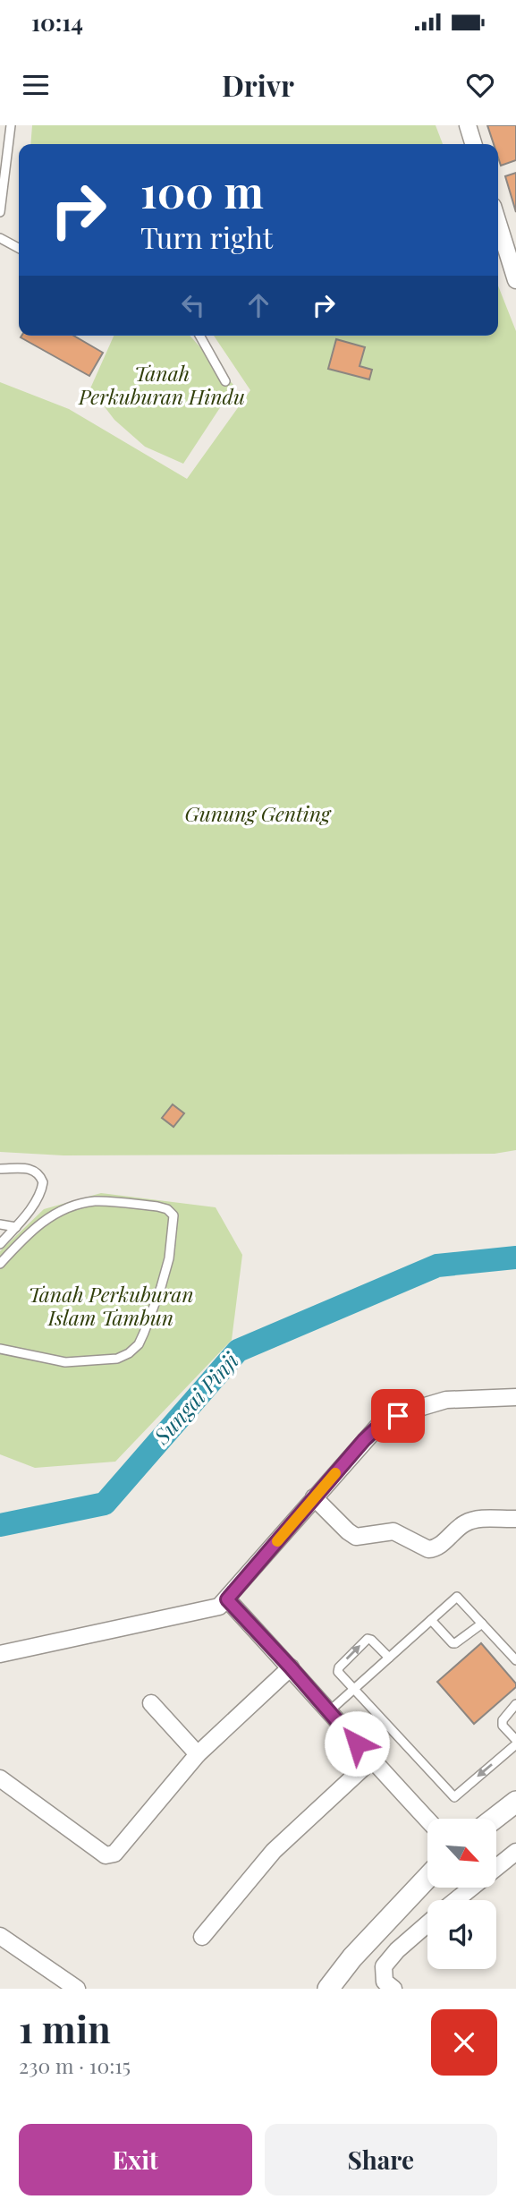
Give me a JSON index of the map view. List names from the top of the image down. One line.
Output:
{"water":["Sungai Pinji"],"parks":["Tanah Perkuburan Hindu","Gunung Genting","Tanah Perkuburan Islam Tambun"],"north":"bottom right","page":{"status":"10:14","header":"Drivr","turn":["100 m","Turn right"],"heading":["1 min","230 m · 10:15"],"buttons":["Exit","Share"]}}
